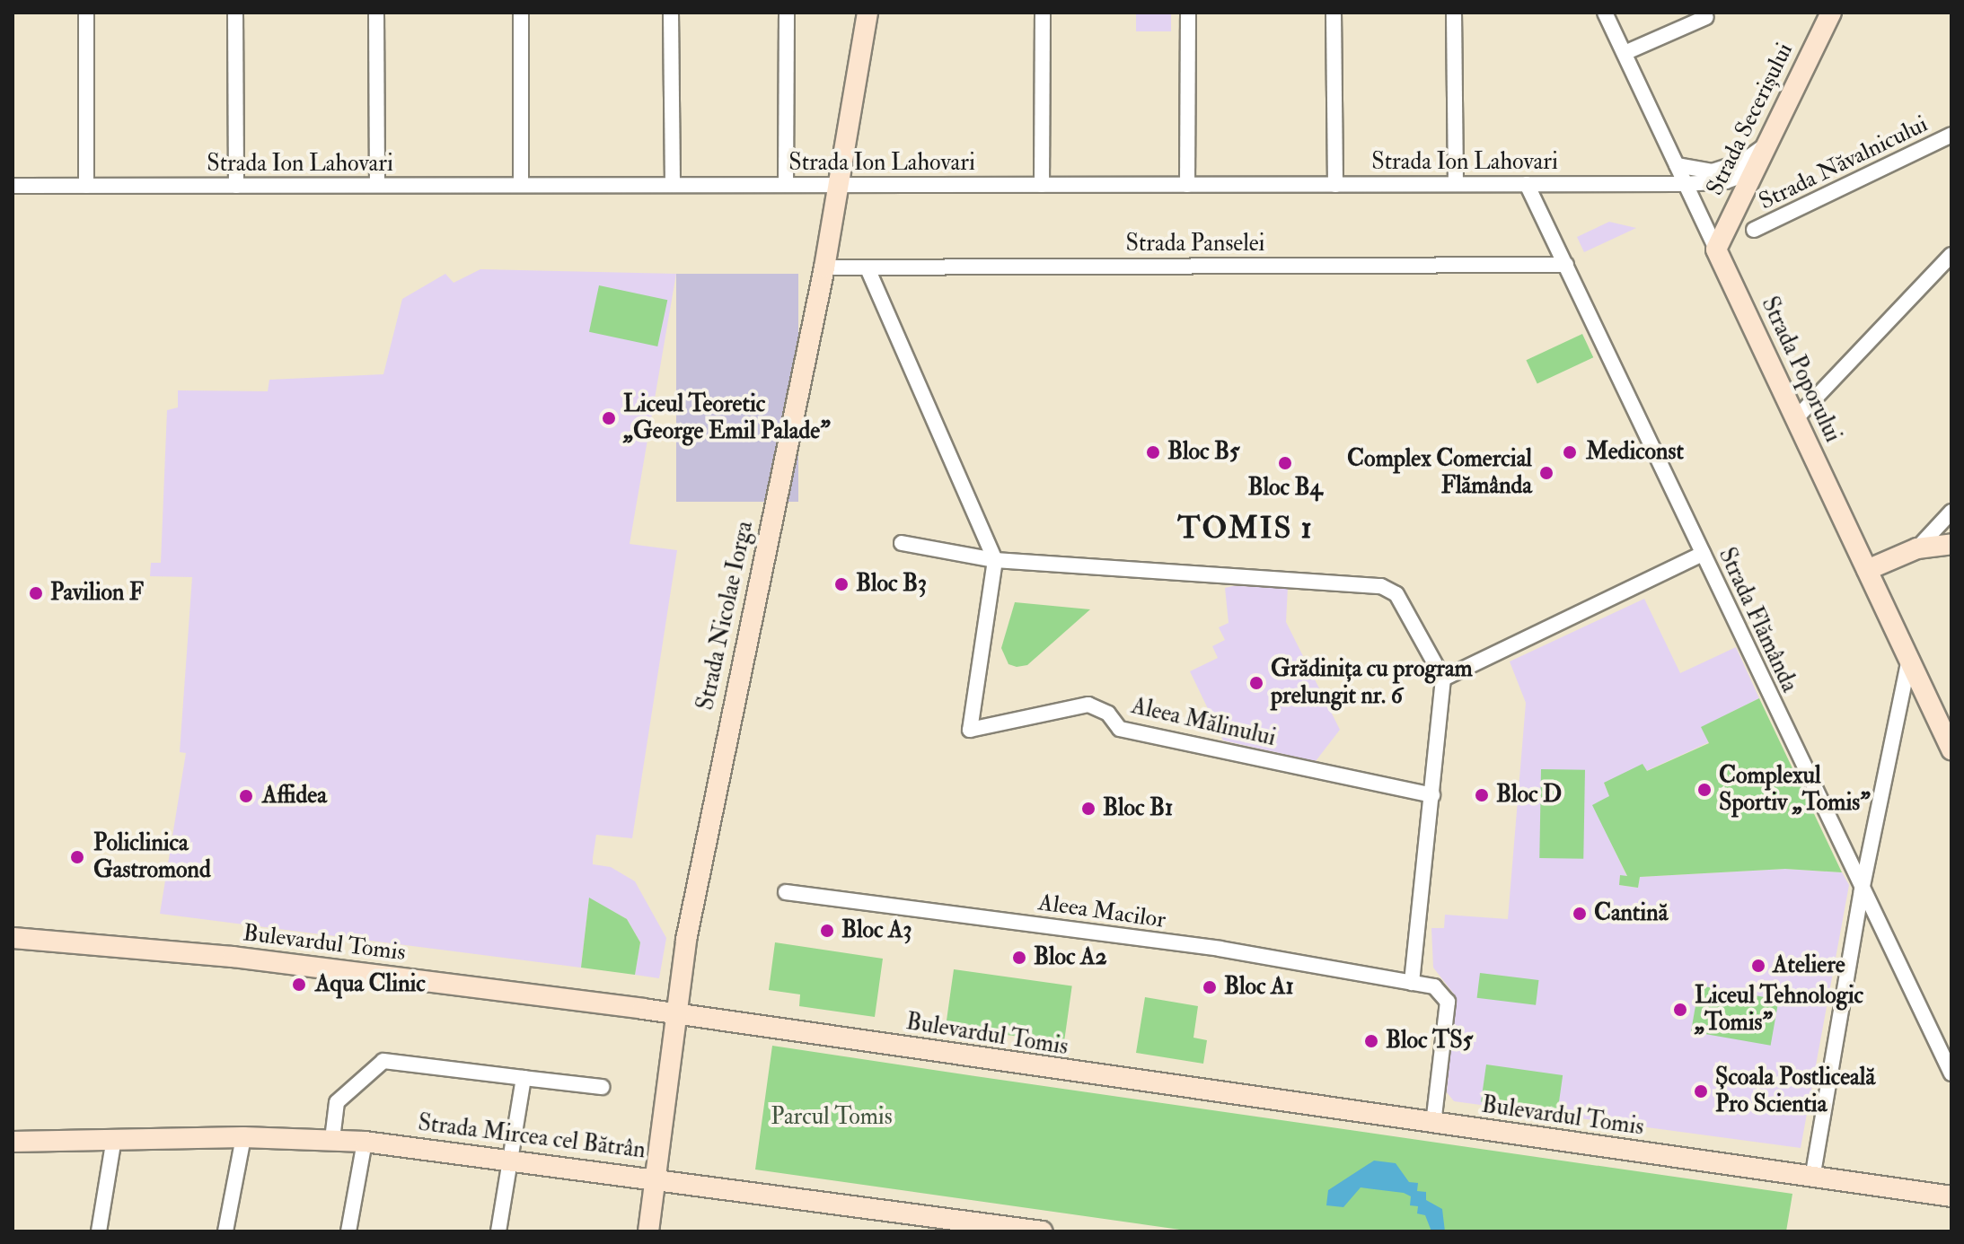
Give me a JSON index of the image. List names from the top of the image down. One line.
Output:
{"streets":{"main road":["Strada Secerișului","Strada Poporului","Strada Nicolae Iorga","Bulevardul Tomis","Strada Mircea cel Bătrân"],"street":["Strada Ion Lahovari","Strada Năvalnicului","Strada Panselei","Strada Flămânda","Aleea Mălinului","Aleea Macilor"]},"crossings":[["Strada Secerișului","Strada Ion Lahovari"],["Strada Secerișului","Strada Poporului"],["Strada Ion Lahovari","Strada Poporului"],["Strada Ion Lahovari","Strada Nicolae Iorga"],["Strada Ion Lahovari","Strada Flămânda"],["Strada Panselei","Strada Nicolae Iorga"],["Strada Panselei","Strada Flămânda"],["Strada Nicolae Iorga","Bulevardul Tomis"],["Strada Nicolae Iorga","Strada Mircea cel Bătrân"]],"districts":["TOMIS 1"],"parks":["Parcul Tomis"],"places":["Liceul Teoretic „George Emil Palade”","Bloc B5","Mediconst","Bloc B4","Complex Comercial Flămânda","Bloc B3","Pavilion F","Grădinița cu program prelungit nr. 6","Complexul Sportiv „Tomis”","Bloc D","Affidea","Bloc B1","Policlinica Gastromond","Cantină","Bloc A3","Bloc A2","Ateliere","Aqua Clinic","Bloc A1","Liceul Tehnologic „Tomis”","Bloc TS5","Școala Postliceală Pro Scientia"]}
